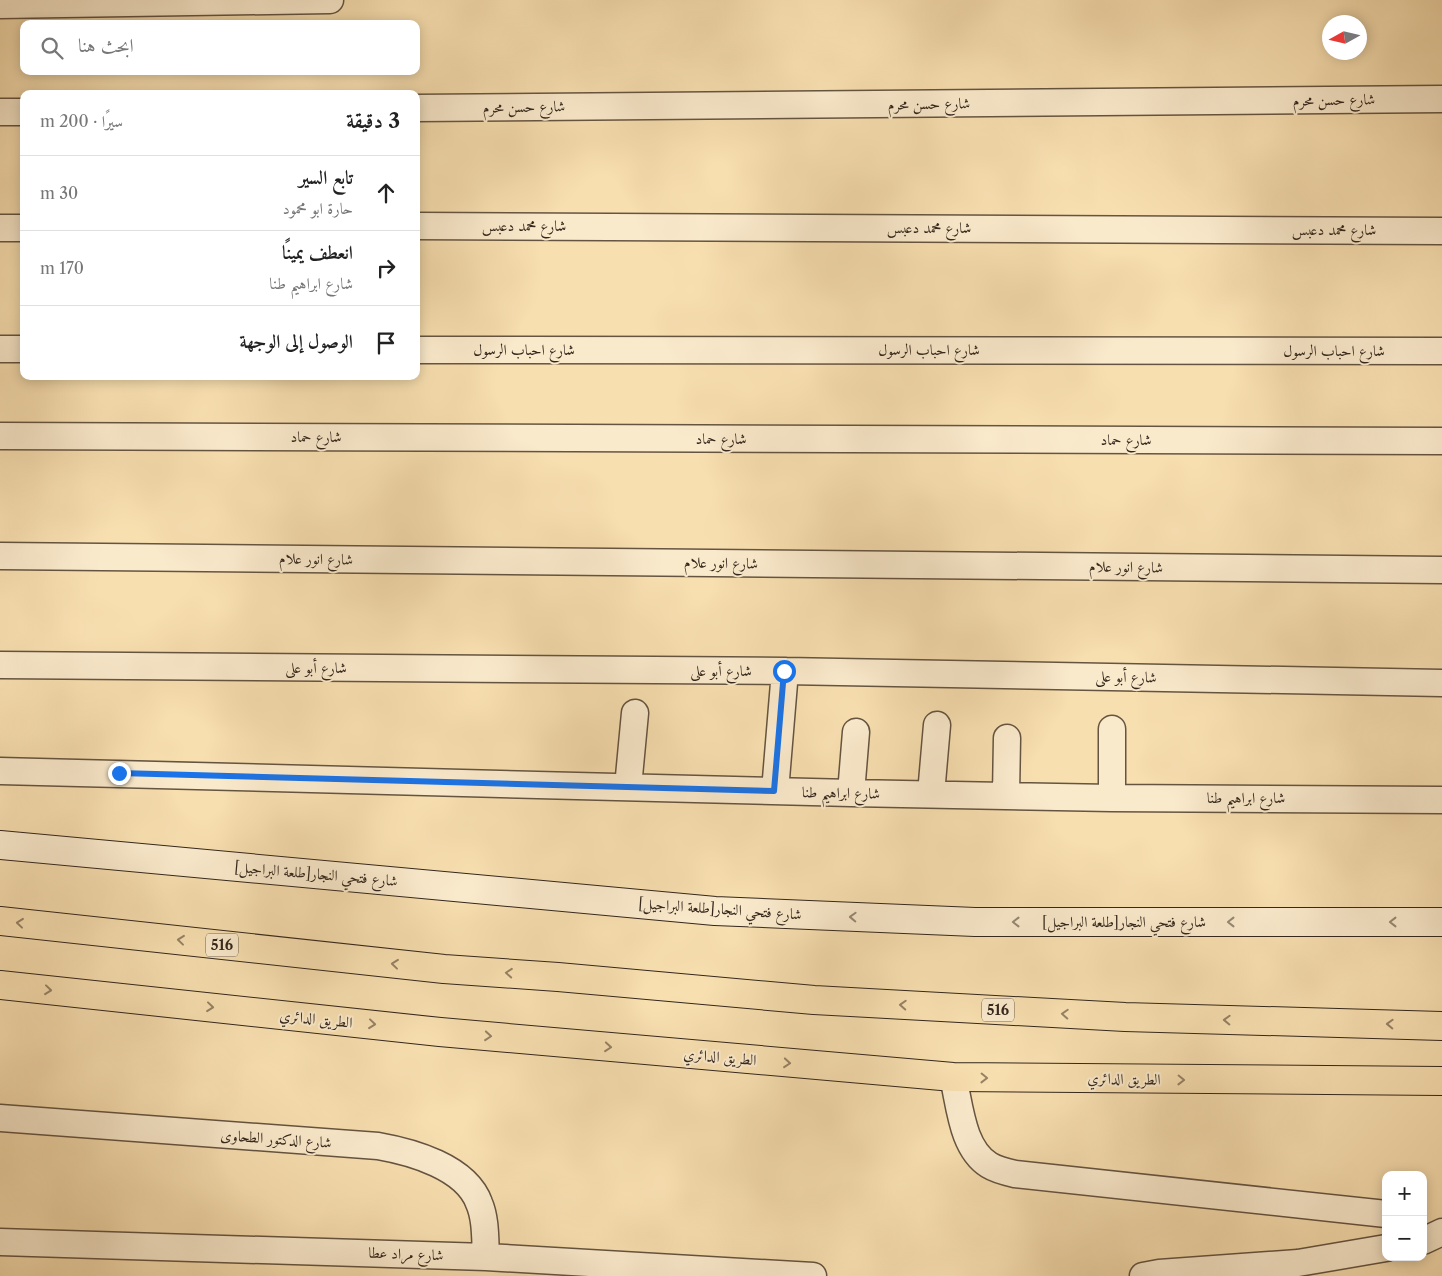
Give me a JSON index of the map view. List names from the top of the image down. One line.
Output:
{"streets":{"highway":["516","الطريق الدائري"],"street":["شارع حسن محرم","شارع محمد دعبس","شارع احباب الرسول","شارع حماد","شارع انور علام","شارع أبو على","شارع ابراهيم طنا","شارع فتحي النجار[طلعة البراجيل]","شارع الدكتور الطحاوى","شارع مراد عطا"]},"crossings":[["شارع الدكتور الطحاوى","شارع مراد عطا"]],"one_way":["شارع فتحي النجار[طلعة البراجيل]"],"north":"left","page":{"search":"ابحث هنا","heading":["3 دقيقة","سيرًا · 200 m"],"list":[["تابع السير","حارة ابو محمود","30 m"],["انعطف يمينًا","شارع ابراهيم طنا","170 m"],"الوصول إلى الوجهة"],"map_buttons":["+","−"]}}
